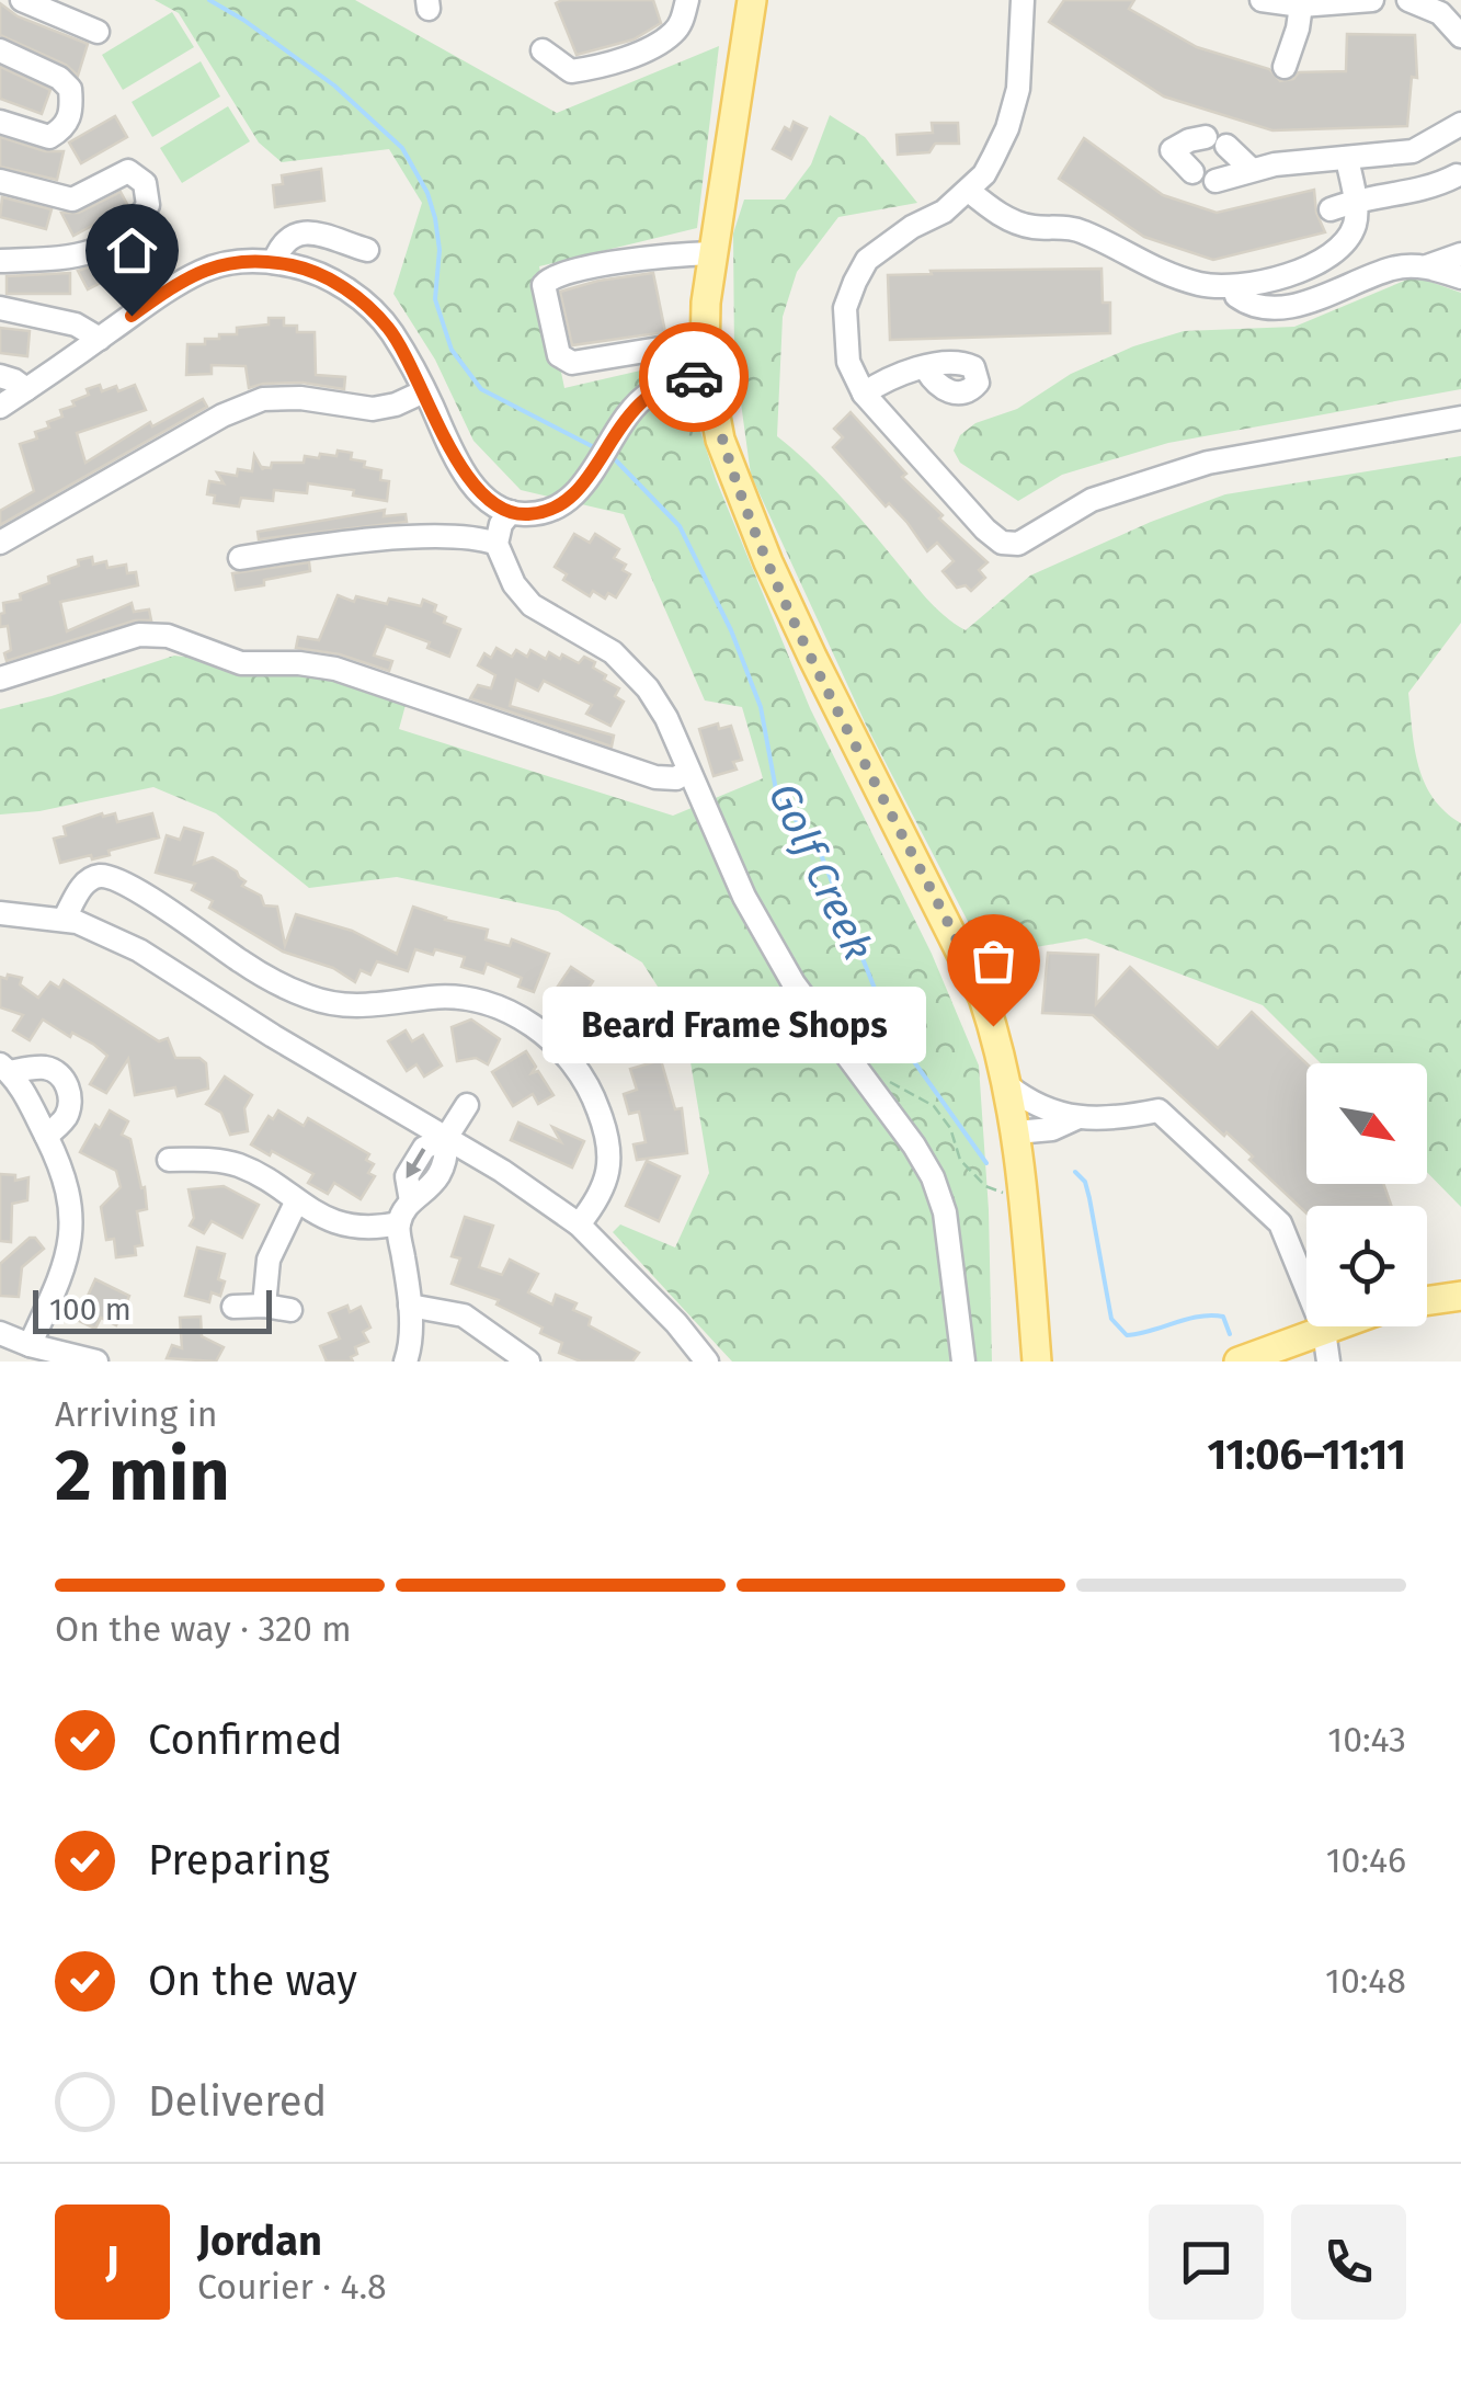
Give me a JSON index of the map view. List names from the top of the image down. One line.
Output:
{"water":["Golf Creek"],"places":["Beard Frame Shops"],"scale_bar":"100 m","north":"bottom right","page":{"bubble":"Beard Frame Shops","scale":"100 m","heading":["2 min","Arriving in","11:06–11:11"],"panel":["Jordan","Courier · 4.8"],"bar":"On the way · 320 m","list":[["Confirmed","10:43"],["Preparing","10:46"],["On the way","10:48"],"Delivered"],"round":"J"}}
